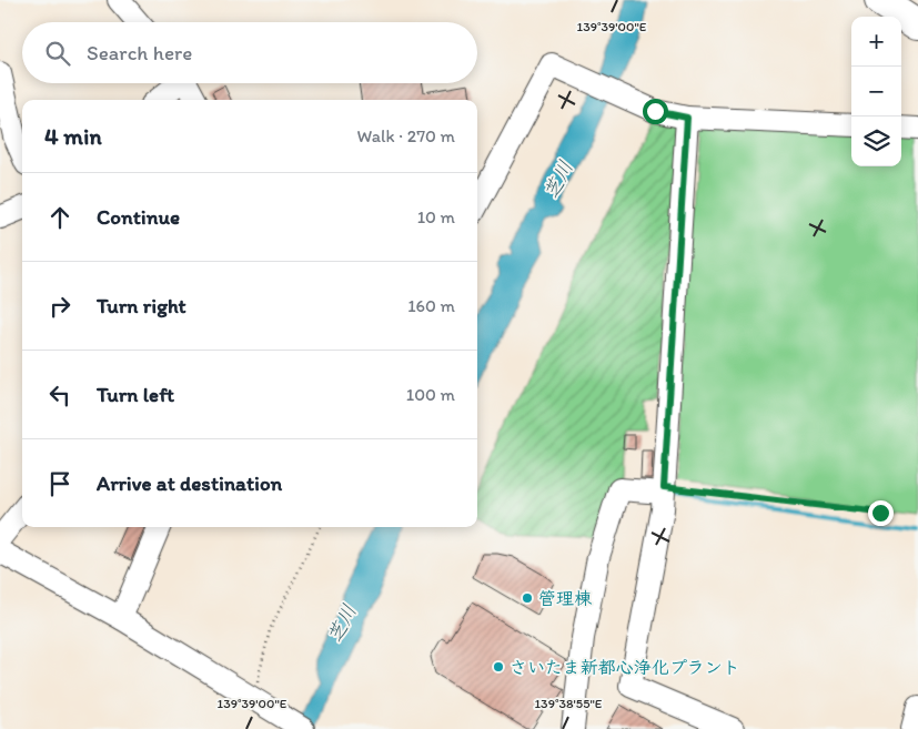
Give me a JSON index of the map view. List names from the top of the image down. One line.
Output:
{"water":["芝川"],"places":["管理棟","さいたま新都心浄化プラント"],"page":{"map_buttons":["+","−"],"search":"Search here","heading":["4 min","Walk · 270 m"],"list":[["Continue","10 m"],["Turn right","160 m"],["Turn left","100 m"],"Arrive at destination"]},"coordinates":["139°39'00\"E","139°38'55\"E"]}
